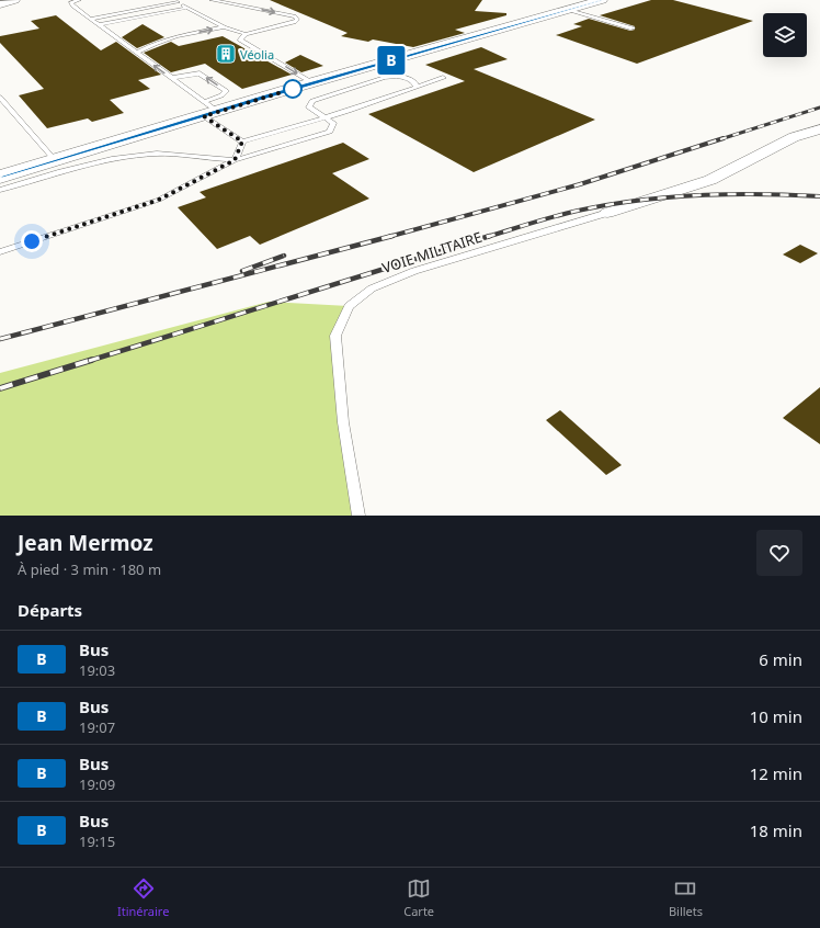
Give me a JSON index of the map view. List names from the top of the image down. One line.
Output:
{"streets":{"lane":["VOIE MILITAIRE"]},"places":{"building":["Véolia"]},"lines":["bus line B"],"page":{"on_map":"B","heading":[["Jean Mermoz","À pied · 3 min · 180 m"],"Départs"],"list":[{"mark":"B","name":"Bus","note":"19:03","value":"6 min"},{"mark":"B","name":"Bus","note":"19:07","value":"10 min"},{"mark":"B","name":"Bus","note":"19:09","value":"12 min"},{"mark":"B","name":"Bus","note":"19:15","value":"18 min"}],"tabs":["Itinéraire","Carte","Billets"]}}
